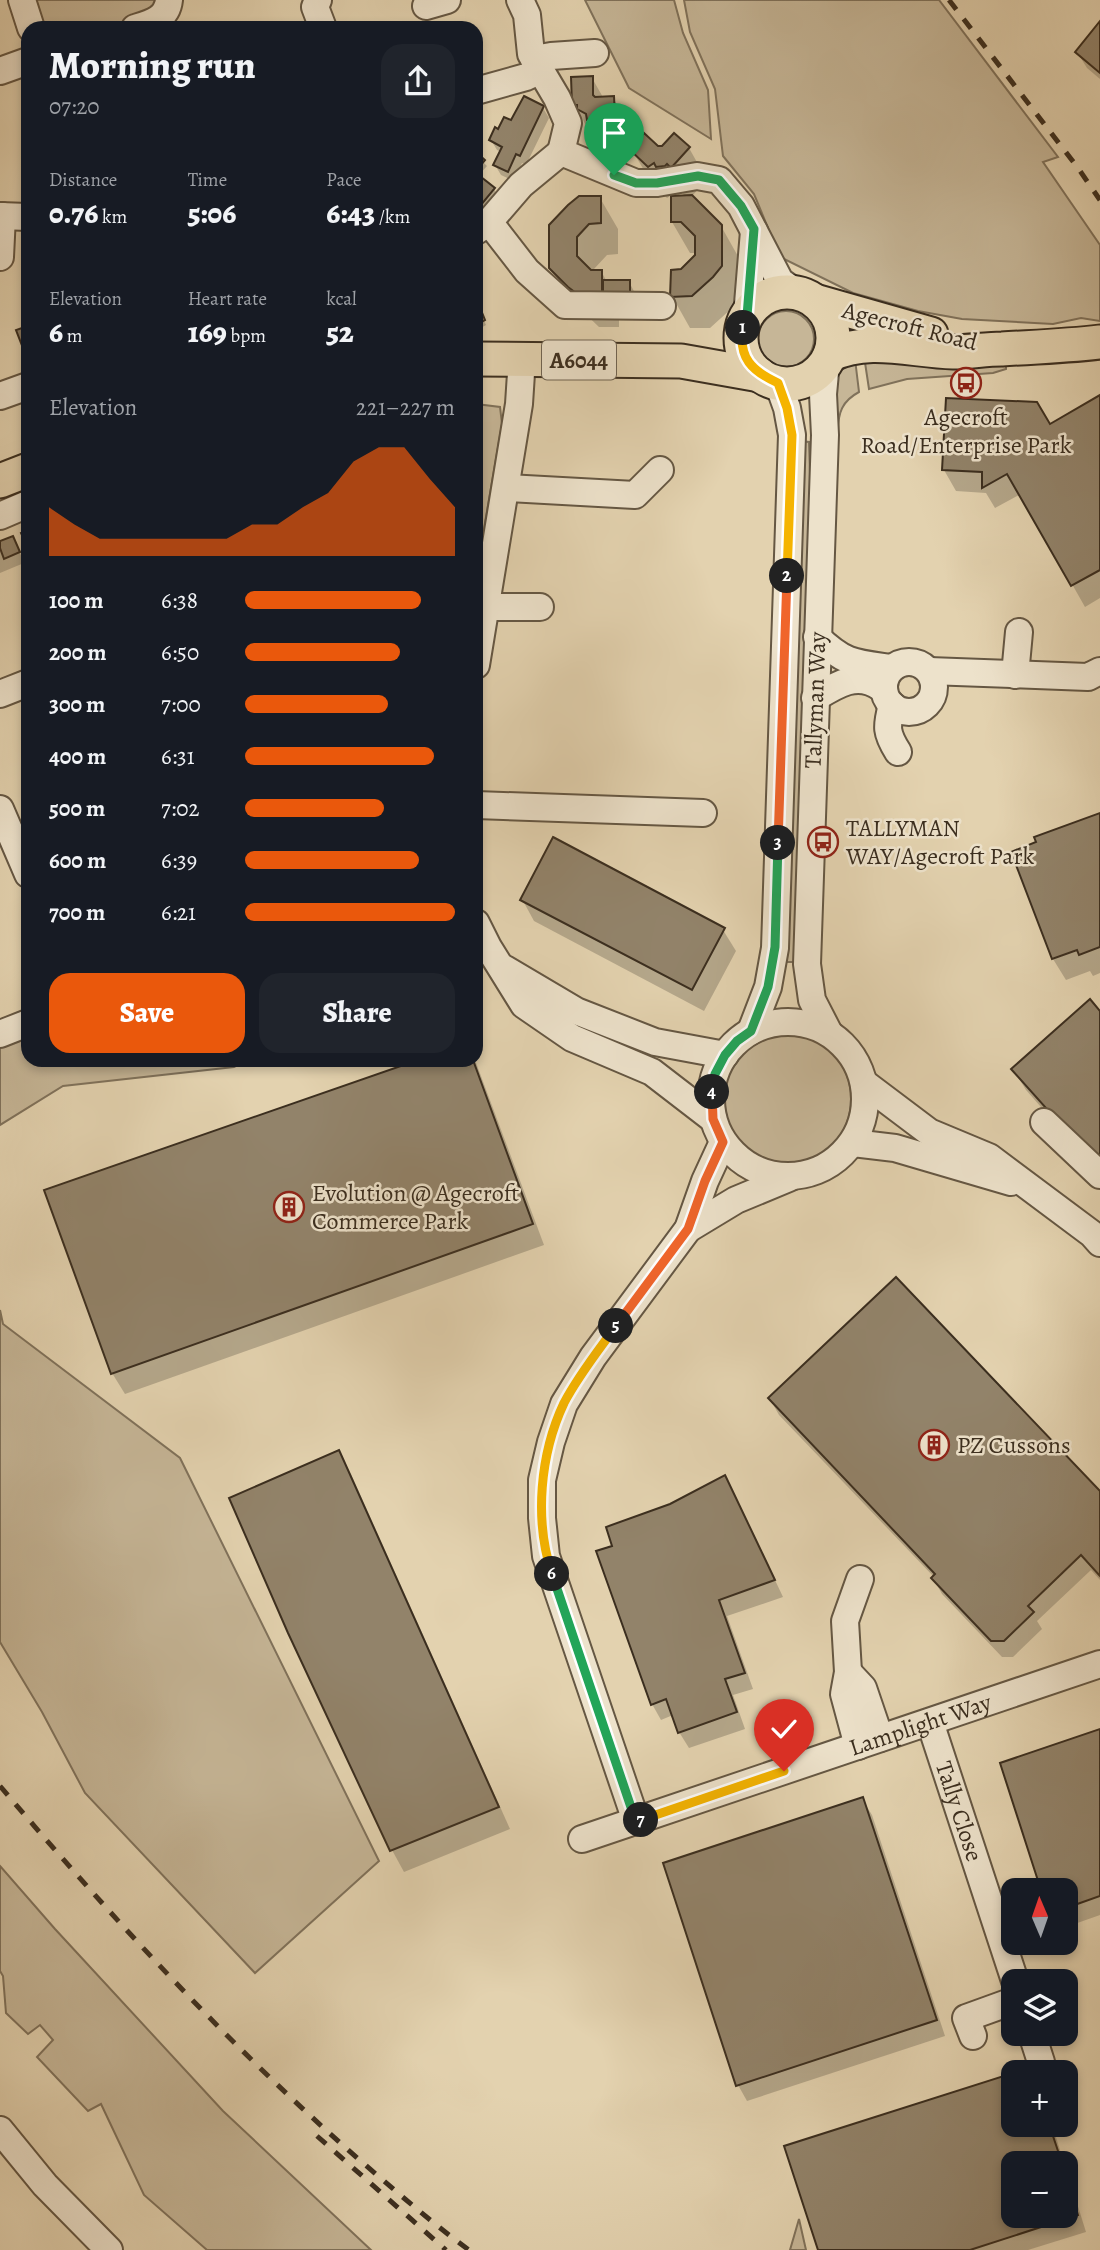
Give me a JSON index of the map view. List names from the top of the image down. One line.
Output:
{"streets":{"main road":["Agecroft Road","A6044"],"street":["Tallyman Way","Lamplight Way","Tally Close"]},"crossings":[["Agecroft Road","A6044"],["Agecroft Road","Tallyman Way"],["A6044","Tallyman Way"],["Lamplight Way","Tally Close"]],"places":{"bus stop":["Agecroft Road/Enterprise Park","TALLYMAN WAY/Agecroft Park"],"building":["Evolution @ Agecroft Commerce Park","PZ Cussons"]},"north":"top","page":{"heading":["Morning run","07:20"],"stats":[["Distance","0.76 km"],["Time","5:06"],["Pace","6:43 /km"],["Elevation","6 m"],["Heart rate","169 bpm"],["kcal","52"]],"pins":["1","2","3","4","5","6","7"],"chart":["Elevation","221–227 m"],"list":[{"name":"100 m","note":"6:38"},{"name":"200 m","note":"6:50"},{"name":"300 m","note":"7:00"},{"name":"400 m","note":"6:31"},{"name":"500 m","note":"7:02"},{"name":"600 m","note":"6:39"},{"name":"700 m","note":"6:21"}],"buttons":["Save","Share"],"map_buttons":["+","−"]}}
